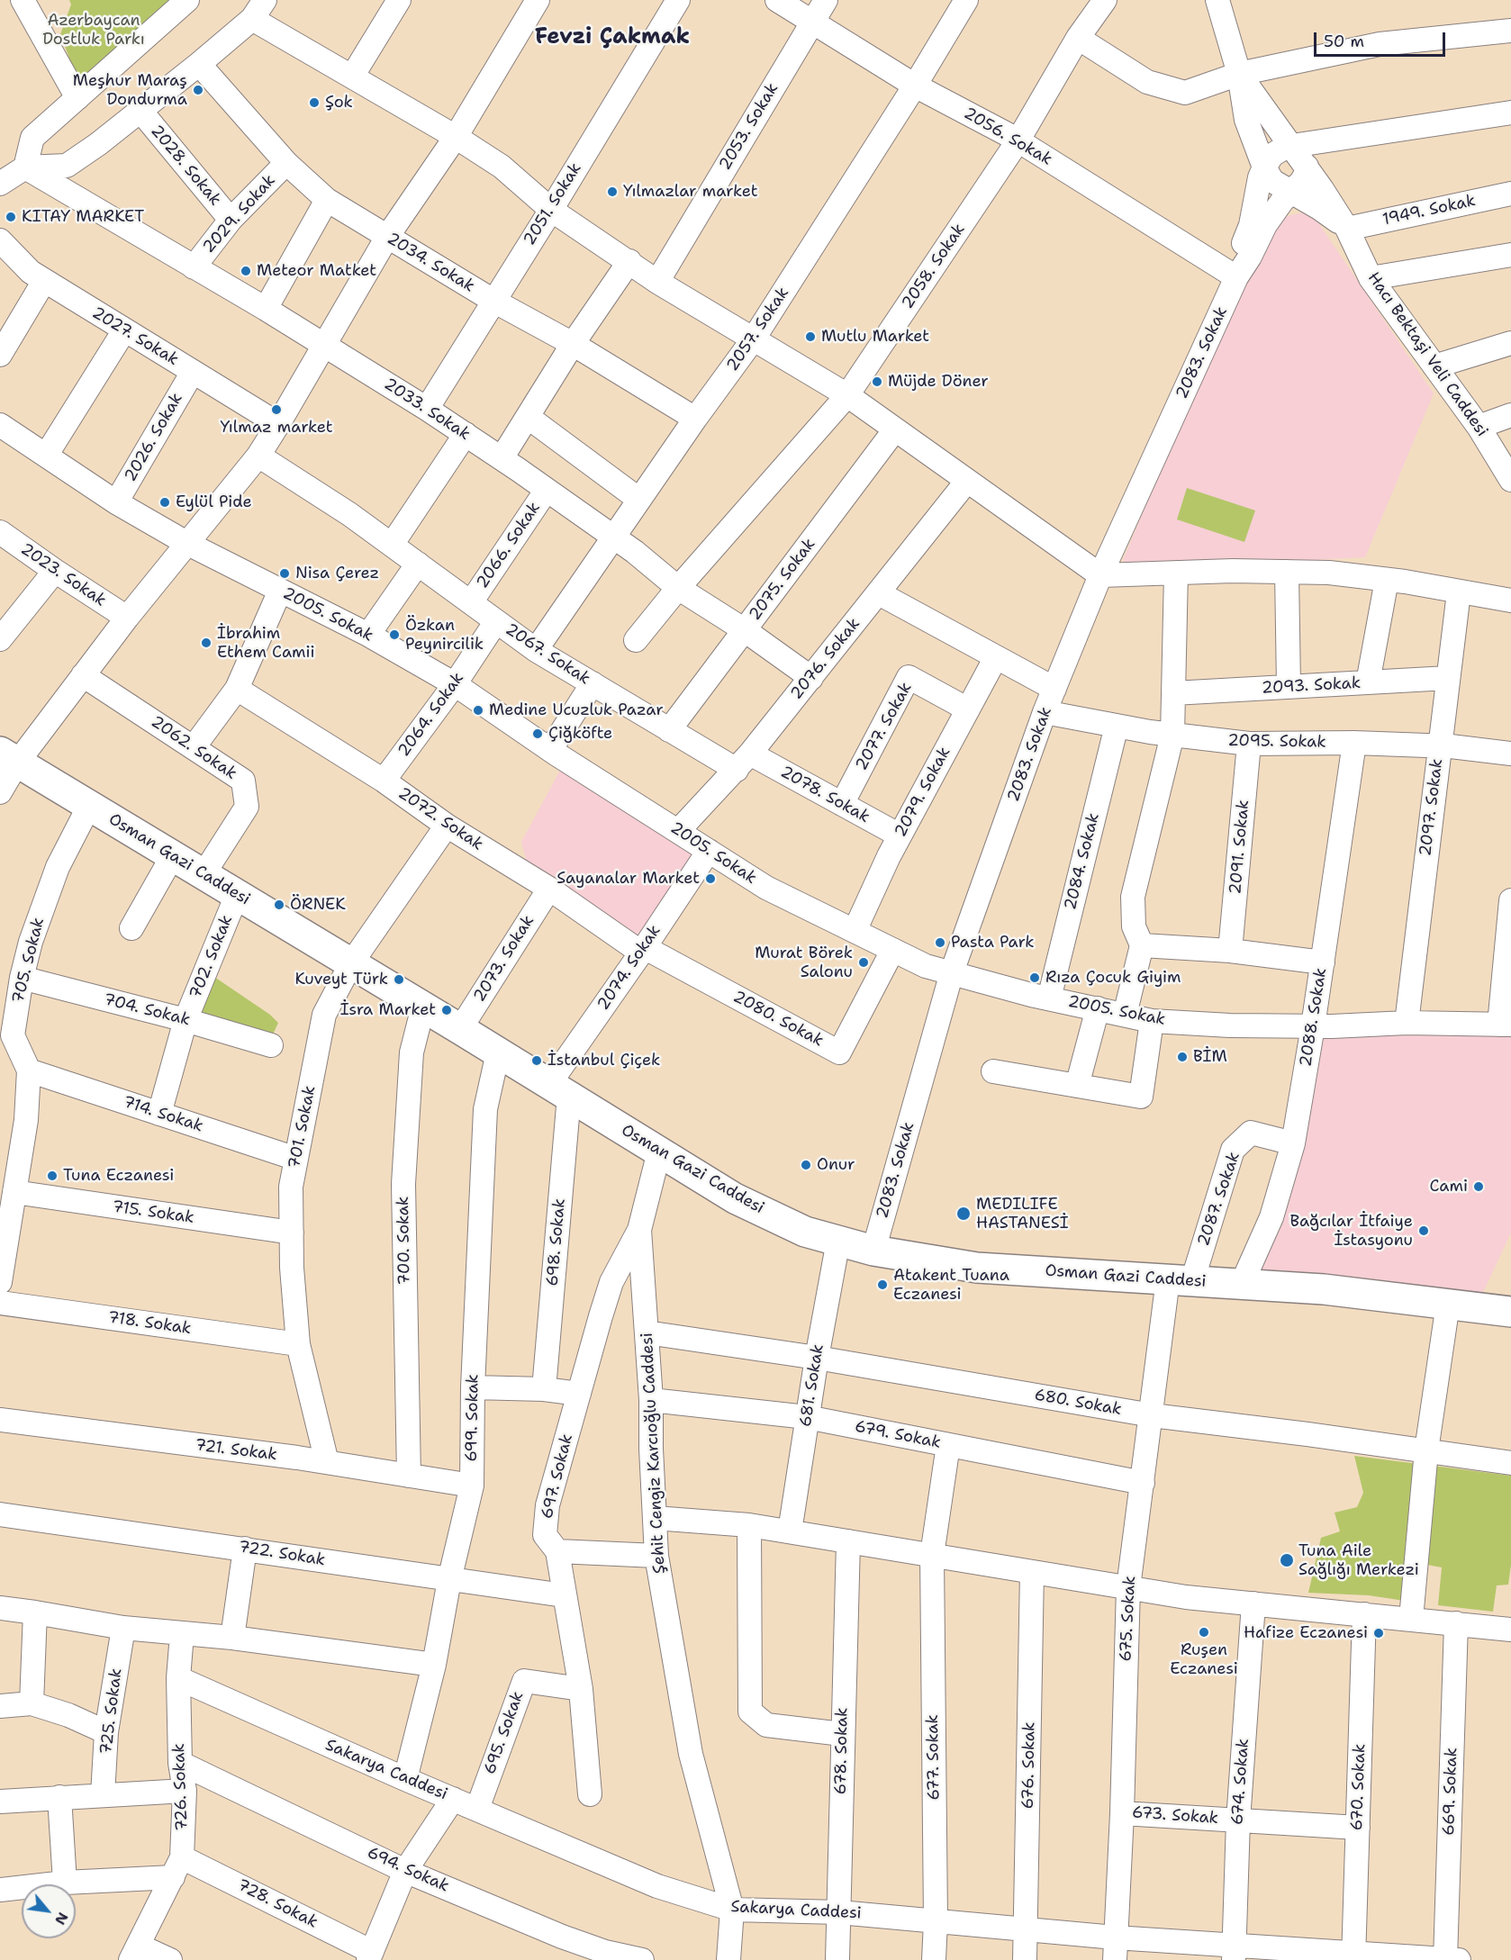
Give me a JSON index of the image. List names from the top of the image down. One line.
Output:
{"streets":{"main road":["Osman Gazi Caddesi"],"street":["2053. Sokak","2056. Sokak","2028. Sokak","2051. Sokak","1949. Sokak","2029. Sokak","2034. Sokak","2058. Sokak","2057. Sokak","2027. Sokak","2083. Sokak","Hacı Bektaşi Veli Caddesi","2033. Sokak","2026. Sokak","2066. Sokak","2023. Sokak","2075. Sokak","2005. Sokak","2067. Sokak","2076. Sokak","2093. Sokak","2064. Sokak","2077. Sokak","2095. Sokak","2062. Sokak","2079. Sokak","2078. Sokak","2097. Sokak","2072. Sokak","2091. Sokak","2084. Sokak","702. Sokak","2073. Sokak","705. Sokak","2074. Sokak","704. Sokak","2088. Sokak","2080. Sokak","714. Sokak","701. Sokak","2087. Sokak","715. Sokak","700. Sokak","698. Sokak","718. Sokak","681. Sokak","680. Sokak","699. Sokak","679. Sokak","721. Sokak","Şehit Cengiz Karcıoğlu Caddesi","697. Sokak","722. Sokak","675. Sokak","725. Sokak","695. Sokak","678. Sokak","677. Sokak","676. Sokak","Sakarya Caddesi","674. Sokak","726. Sokak","670. Sokak","669. Sokak","673. Sokak","694. Sokak","728. Sokak"]},"crossings":[["2053. Sokak","2056. Sokak"],["2056. Sokak","2058. Sokak"],["2056. Sokak","2057. Sokak"],["2056. Sokak","2083. Sokak"],["2028. Sokak","2029. Sokak"],["2051. Sokak","2034. Sokak"],["2051. Sokak","2033. Sokak"],["1949. Sokak","Hacı Bektaşi Veli Caddesi"],["2029. Sokak","2034. Sokak"],["2029. Sokak","2033. Sokak"],["2034. Sokak","2057. Sokak"],["2058. Sokak","2033. Sokak"],["2057. Sokak","2033. Sokak"],["2057. Sokak","2067. Sokak"],["2027. Sokak","2026. Sokak"],["2083. Sokak","2005. Sokak"],["2083. Sokak","2095. Sokak"],["2083. Sokak","Osman Gazi Caddesi"],["2033. Sokak","2066. Sokak"],["2033. Sokak","2075. Sokak"],["2033. Sokak","2076. Sokak"],["2026. Sokak","2005. Sokak"],["2066. Sokak","2067. Sokak"],["2075. Sokak","2067. Sokak"],["2005. Sokak","2076. Sokak"],["2005. Sokak","2064. Sokak"],["2005. Sokak","2079. Sokak"],["2005. Sokak","2097. Sokak"],["2005. Sokak","2084. Sokak"],["2005. Sokak","2074. Sokak"],["2005. Sokak","2088. Sokak"],["2005. Sokak","2080. Sokak"],["2067. Sokak","2076. Sokak"],["2067. Sokak","2064. Sokak"],["2067. Sokak","2078. Sokak"],["2076. Sokak","2078. Sokak"],["2093. Sokak","2097. Sokak"],["2064. Sokak","2072. Sokak"],["2077. Sokak","2079. Sokak"],["2077. Sokak","2078. Sokak"],["2095. Sokak","2097. Sokak"],["2095. Sokak","2091. Sokak"],["2095. Sokak","2084. Sokak"],["2095. Sokak","2088. Sokak"],["2062. Sokak","Osman Gazi Caddesi"],["2079. Sokak","2078. Sokak"],["2072. Sokak","2073. Sokak"],["2072. Sokak","2074. Sokak"],["2072. Sokak","2080. Sokak"],["2072. Sokak","701. Sokak"],["Osman Gazi Caddesi","702. Sokak"],["Osman Gazi Caddesi","2073. Sokak"],["Osman Gazi Caddesi","705. Sokak"],["Osman Gazi Caddesi","2074. Sokak"],["Osman Gazi Caddesi","2088. Sokak"],["Osman Gazi Caddesi","701. Sokak"],["Osman Gazi Caddesi","2087. Sokak"],["Osman Gazi Caddesi","700. Sokak"],["Osman Gazi Caddesi","698. Sokak"],["Osman Gazi Caddesi","681. Sokak"],["Osman Gazi Caddesi","699. Sokak"],["Osman Gazi Caddesi","675. Sokak"],["702. Sokak","704. Sokak"],["702. Sokak","714. Sokak"],["705. Sokak","704. Sokak"],["705. Sokak","714. Sokak"],["705. Sokak","715. Sokak"],["2074. Sokak","2080. Sokak"],["2074. Sokak","698. Sokak"],["2088. Sokak","2087. Sokak"],["714. Sokak","701. Sokak"],["701. Sokak","715. Sokak"],["701. Sokak","718. Sokak"],["701. Sokak","721. Sokak"],["2087. Sokak","675. Sokak"],["700. Sokak","721. Sokak"],["681. Sokak","680. Sokak"],["681. Sokak","679. Sokak"],["680. Sokak","Şehit Cengiz Karcıoğlu Caddesi"],["680. Sokak","675. Sokak"],["699. Sokak","721. Sokak"],["699. Sokak","722. Sokak"],["699. Sokak","Sakarya Caddesi"],["679. Sokak","Şehit Cengiz Karcıoğlu Caddesi"],["679. Sokak","675. Sokak"],["679. Sokak","677. Sokak"],["Şehit Cengiz Karcıoğlu Caddesi","697. Sokak"],["Şehit Cengiz Karcıoğlu Caddesi","Sakarya Caddesi"],["697. Sokak","722. Sokak"],["697. Sokak","695. Sokak"],["675. Sokak","Sakarya Caddesi"],["675. Sokak","673. Sokak"],["695. Sokak","Sakarya Caddesi"],["678. Sokak","Sakarya Caddesi"],["677. Sokak","Sakarya Caddesi"],["676. Sokak","Sakarya Caddesi"],["Sakarya Caddesi","674. Sokak"],["Sakarya Caddesi","726. Sokak"],["Sakarya Caddesi","670. Sokak"],["Sakarya Caddesi","669. Sokak"],["674. Sokak","673. Sokak"],["726. Sokak","694. Sokak"],["726. Sokak","728. Sokak"],["670. Sokak","673. Sokak"]],"districts":["Fevzi Çakmak"],"parks":["Azerbaycan Dostluk Parkı"],"places":["Meşhur Maraş Dondurma","Şok","Yılmazlar market","KITAY MARKET","Meteor Matket","Mutlu Market","Müjde Döner","Yılmaz market","Eylül Pide","Nisa Çerez","Özkan Peynircilik","İbrahim Ethem Camii","Medine Ucuzluk Pazar","Çiğköfte","Sayanalar Market","ÖRNEK","Pasta Park","Murat Börek Salonu","Rıza Çocuk Giyim","Kuveyt Türk","İsra Market","BİM","İstanbul Çiçek","Onur","Tuna Eczanesi","Cami","MEDILIFE HASTANESİ","Bağcılar İtfaiye İstasyonu","Atakent Tuana Eczanesi","Tuna Aile Sağlığı Merkezi","Ruşen Eczanesi","Hafize Eczanesi"],"scale_bar":"50 m","north":"bottom right"}
